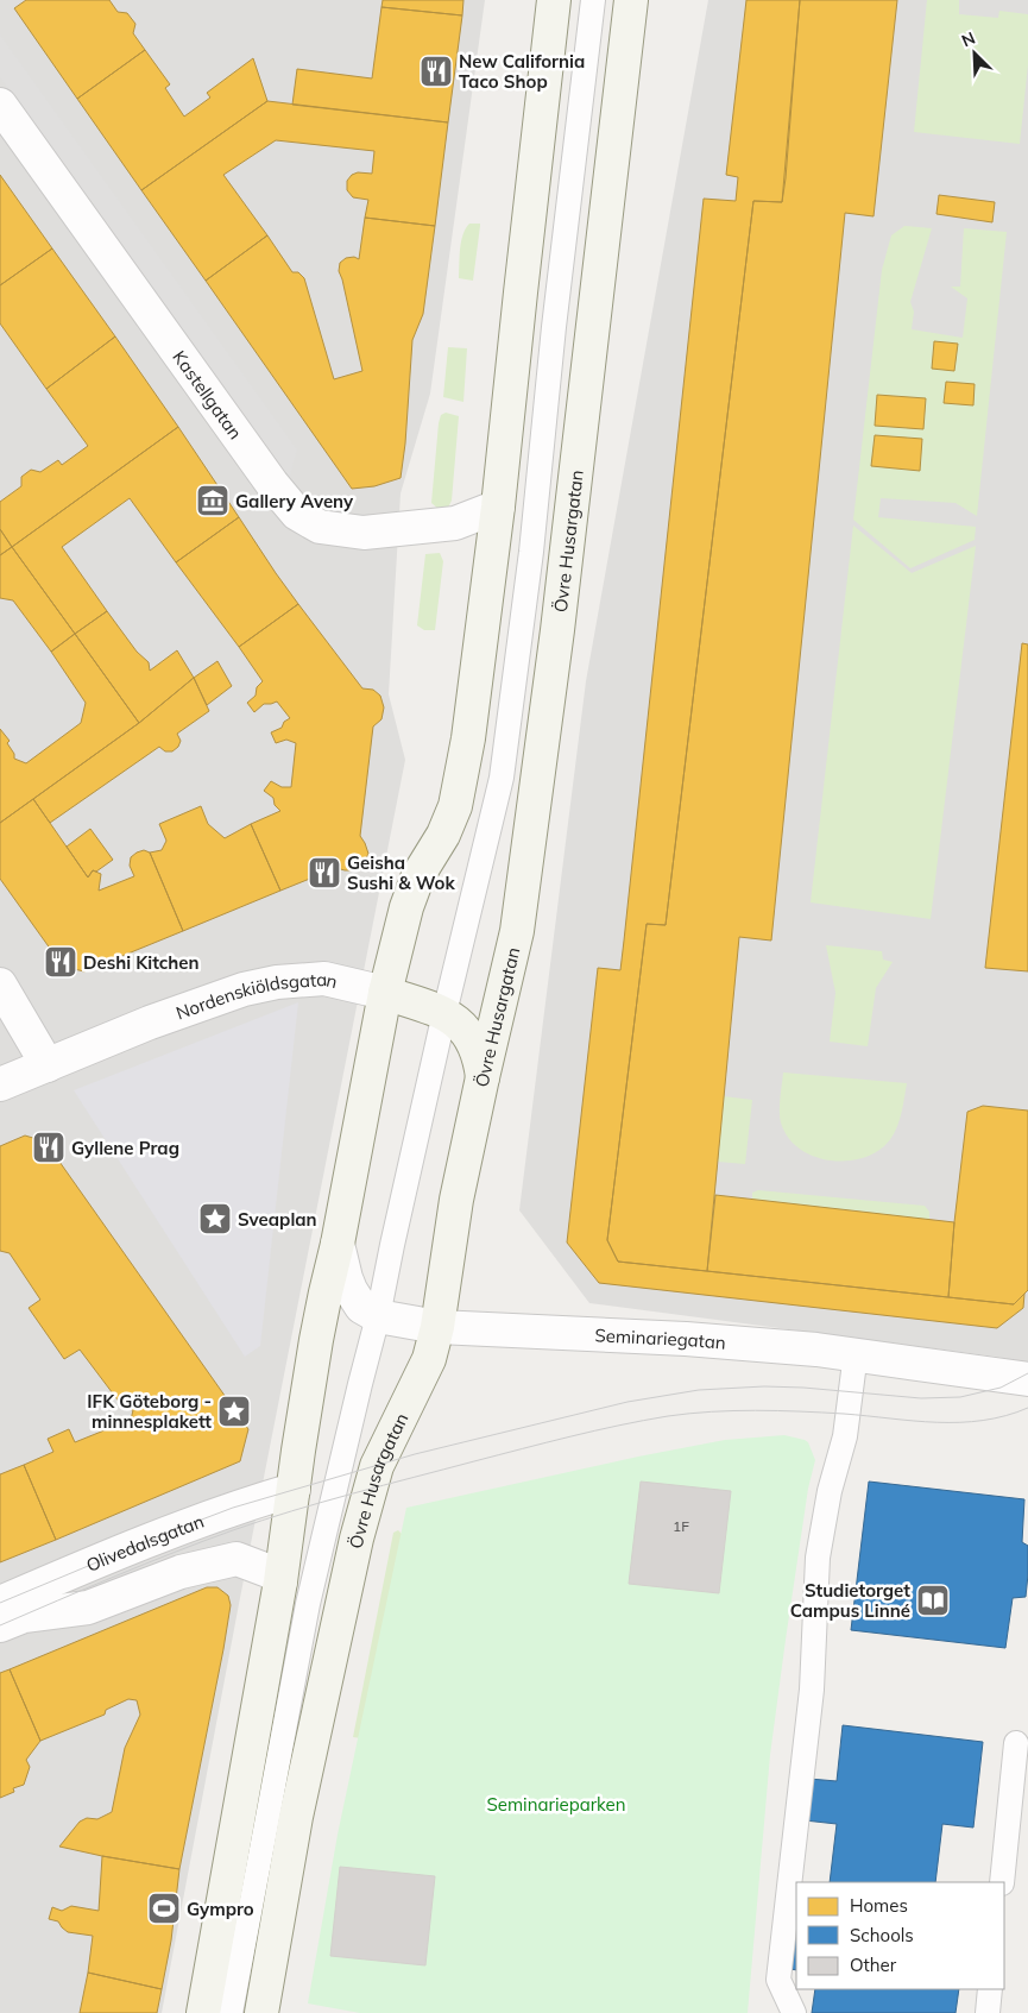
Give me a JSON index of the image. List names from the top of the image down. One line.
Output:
{"streets":{"main road":["Övre Husargatan","Nordenskiöldsgatan"],"street":["Kastellgatan","Seminariegatan","Olivedalsgatan"]},"crossings":[["Övre Husargatan","Nordenskiöldsgatan"],["Övre Husargatan","Seminariegatan"]],"parks":["Seminarieparken"],"places":{"restaurant":["New California Taco Shop","Geisha Sushi & Wok","Deshi Kitchen","Gyllene Prag"],"museum":["Gallery Aveny"],"place":["Sveaplan","IFK Göteborg - minnesplakett"],"library":["Studietorget Campus Linné"],"sports":["Gympro"]},"house_numbers":["1F"],"legend":["Homes","Schools","Other"],"north":"top left"}
